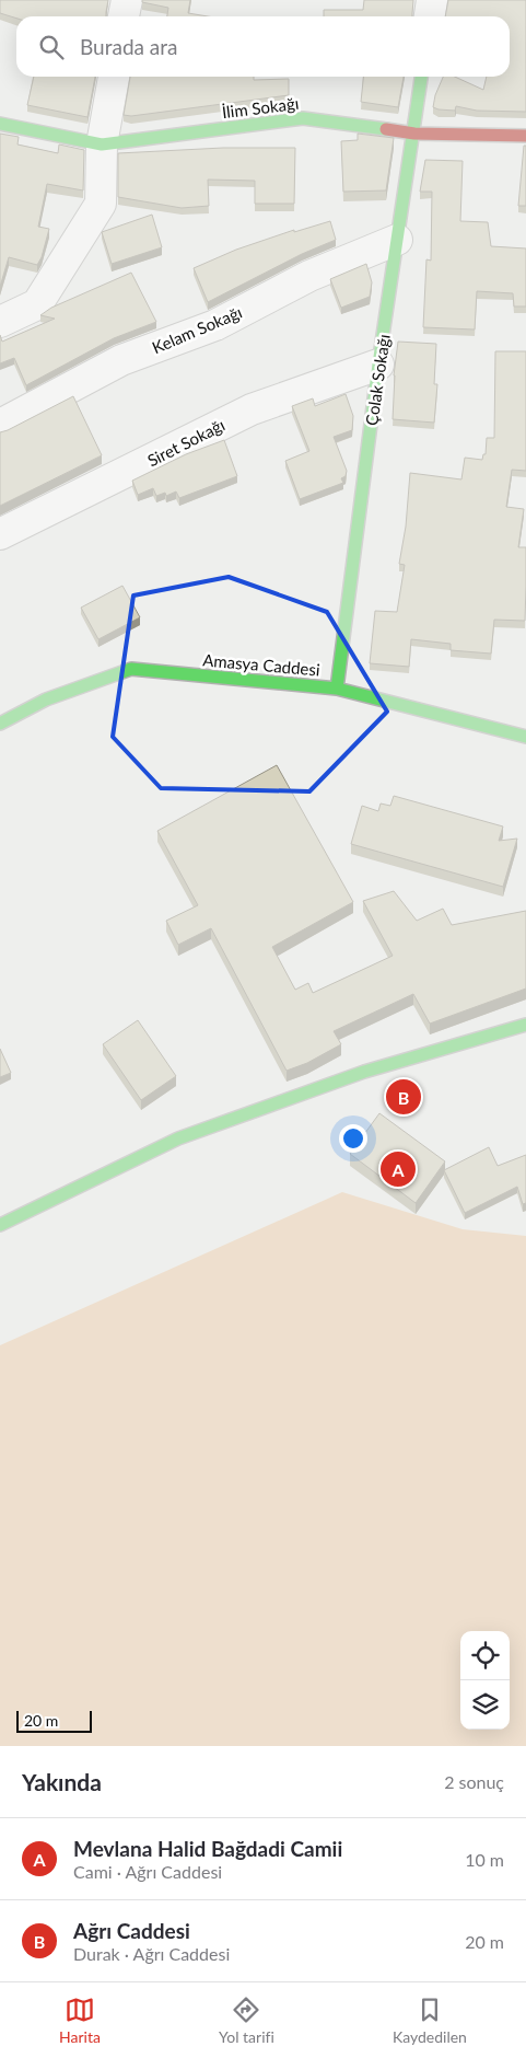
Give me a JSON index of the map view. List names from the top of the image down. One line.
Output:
{"streets":{"street":["İlim Sokağı","Kelam Sokağı","Çolak Sokağı","Siret Sokağı","Amasya Caddesi"]},"crossings":[["İlim Sokağı","Çolak Sokağı"],["Kelam Sokağı","Çolak Sokağı"],["Çolak Sokağı","Siret Sokağı"],["Çolak Sokağı","Amasya Caddesi"]],"scale_bar":"20 m","page":{"search":"Burada ara","pins":["B","A"],"scale":"20 m","heading":["Yakında","2 sonuç"],"list":[{"mark":"A","name":"Mevlana Halid Bağdadi Camii","note":"Cami · Ağrı Caddesi","value":"10 m"},{"mark":"B","name":"Ağrı Caddesi","note":"Durak · Ağrı Caddesi","value":"20 m"}],"nav":["Harita","Yol tarifi","Kaydedilen"]}}
